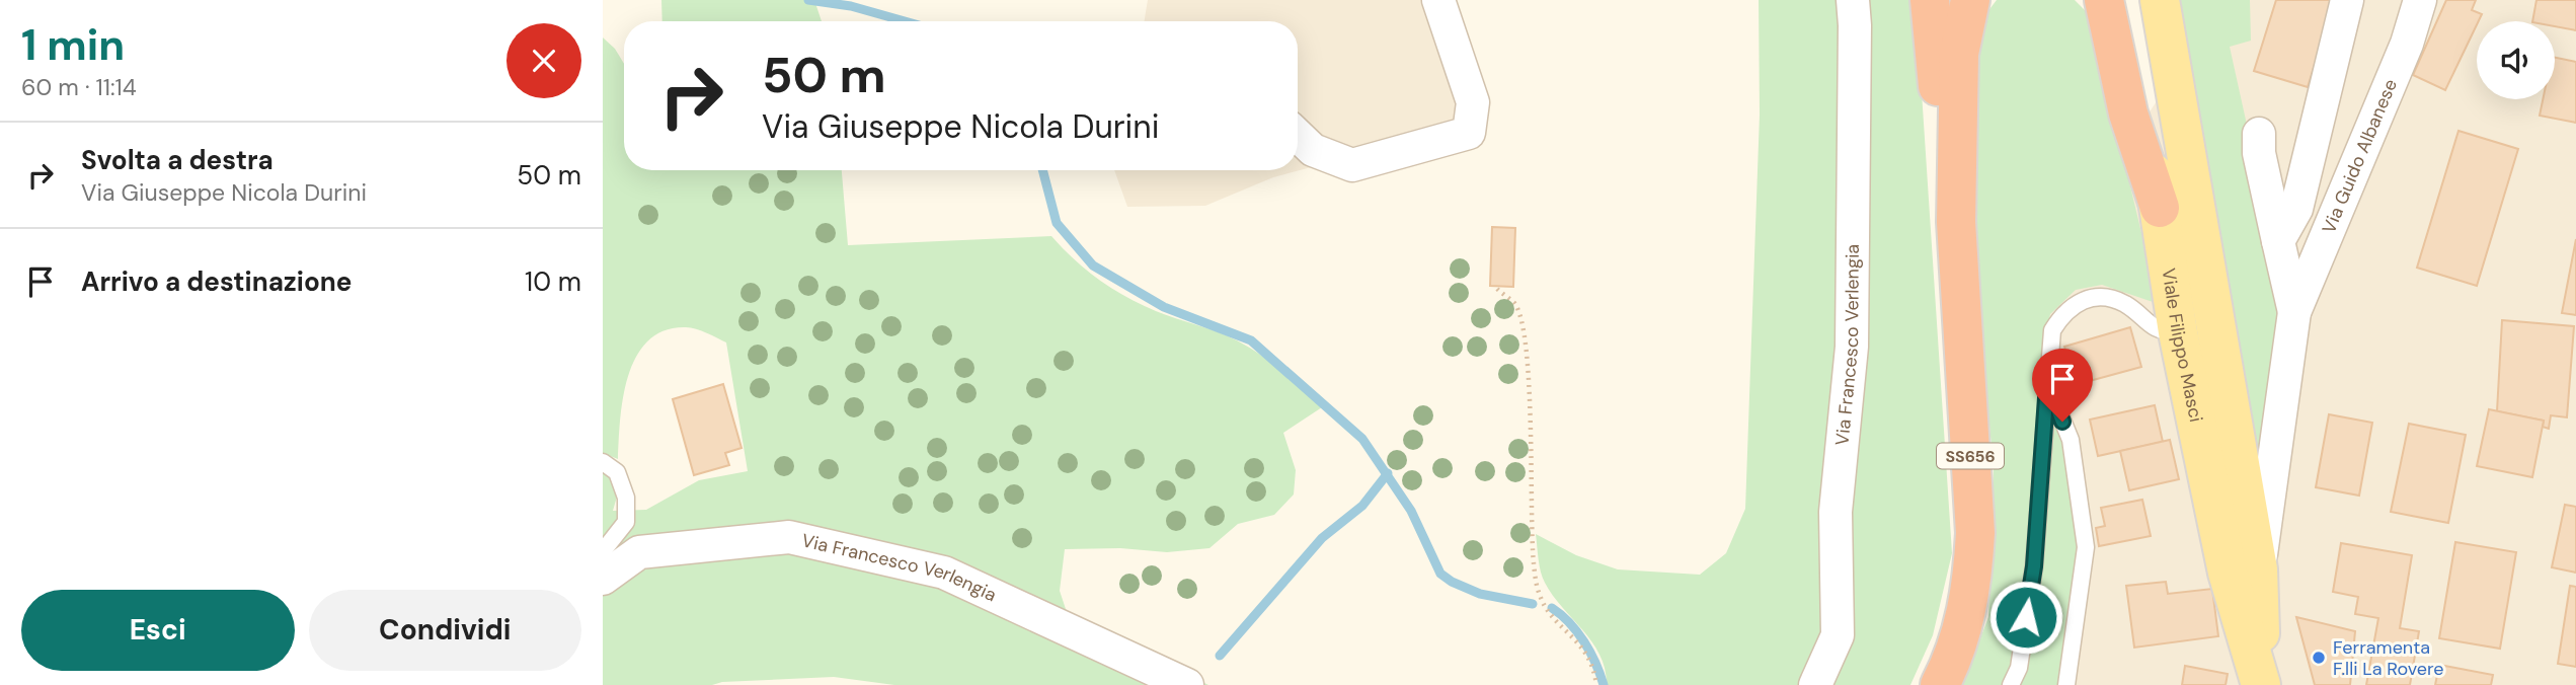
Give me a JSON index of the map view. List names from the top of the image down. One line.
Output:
{"streets":{"highway":["SS656"],"main road":["Viale Filippo Masci"],"street":["Via Guido Albanese","Via Francesco Verlengia"]},"crossings":[["Via Guido Albanese","Viale Filippo Masci"]],"places":["Ferramenta F.lli La Rovere"],"page":{"heading":["1 min","60 m · 11:14"],"turn":["50 m","Via Giuseppe Nicola Durini"],"list":[{"name":"Svolta a destra","note":"Via Giuseppe Nicola Durini","value":"50 m"},{"name":"Arrivo a destinazione","value":"10 m"}],"buttons":["Esci","Condividi"]}}
